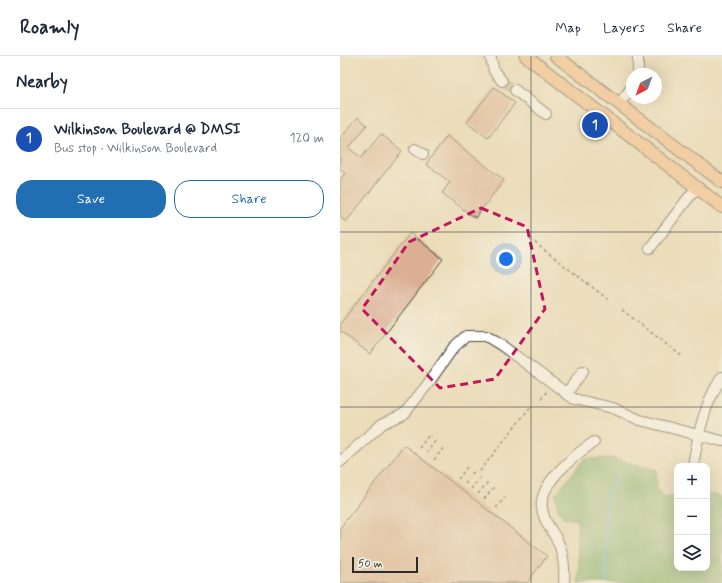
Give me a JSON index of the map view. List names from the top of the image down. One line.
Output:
{"scale_bar":"50 m","north":"bottom left","page":{"header":"Roamly","nav":["Map","Layers","Share"],"heading":"Nearby","list":[{"mark":"1","name":"Wilkinson Boulevard @ DMSI","note":"Bus stop · Wilkinson Boulevard","value":"120 m"}],"pins":"1","buttons":["Save","Share"],"map_buttons":["+","−"],"scale":"50 m"}}
